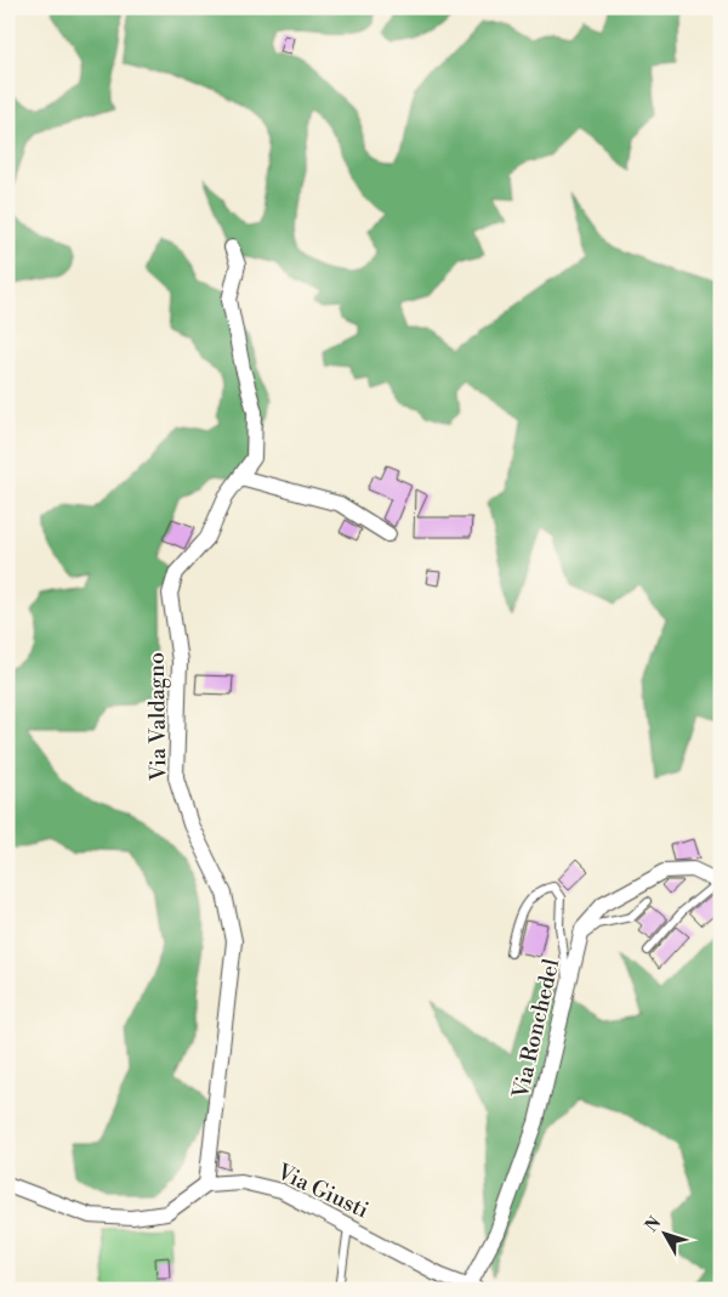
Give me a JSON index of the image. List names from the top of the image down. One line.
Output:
{"streets":{"street":["Via Valdagno","Via Ronchedel","Via Giusti"]},"crossings":[["Via Valdagno","Via Giusti"],["Via Ronchedel","Via Giusti"]],"north":"top left"}
